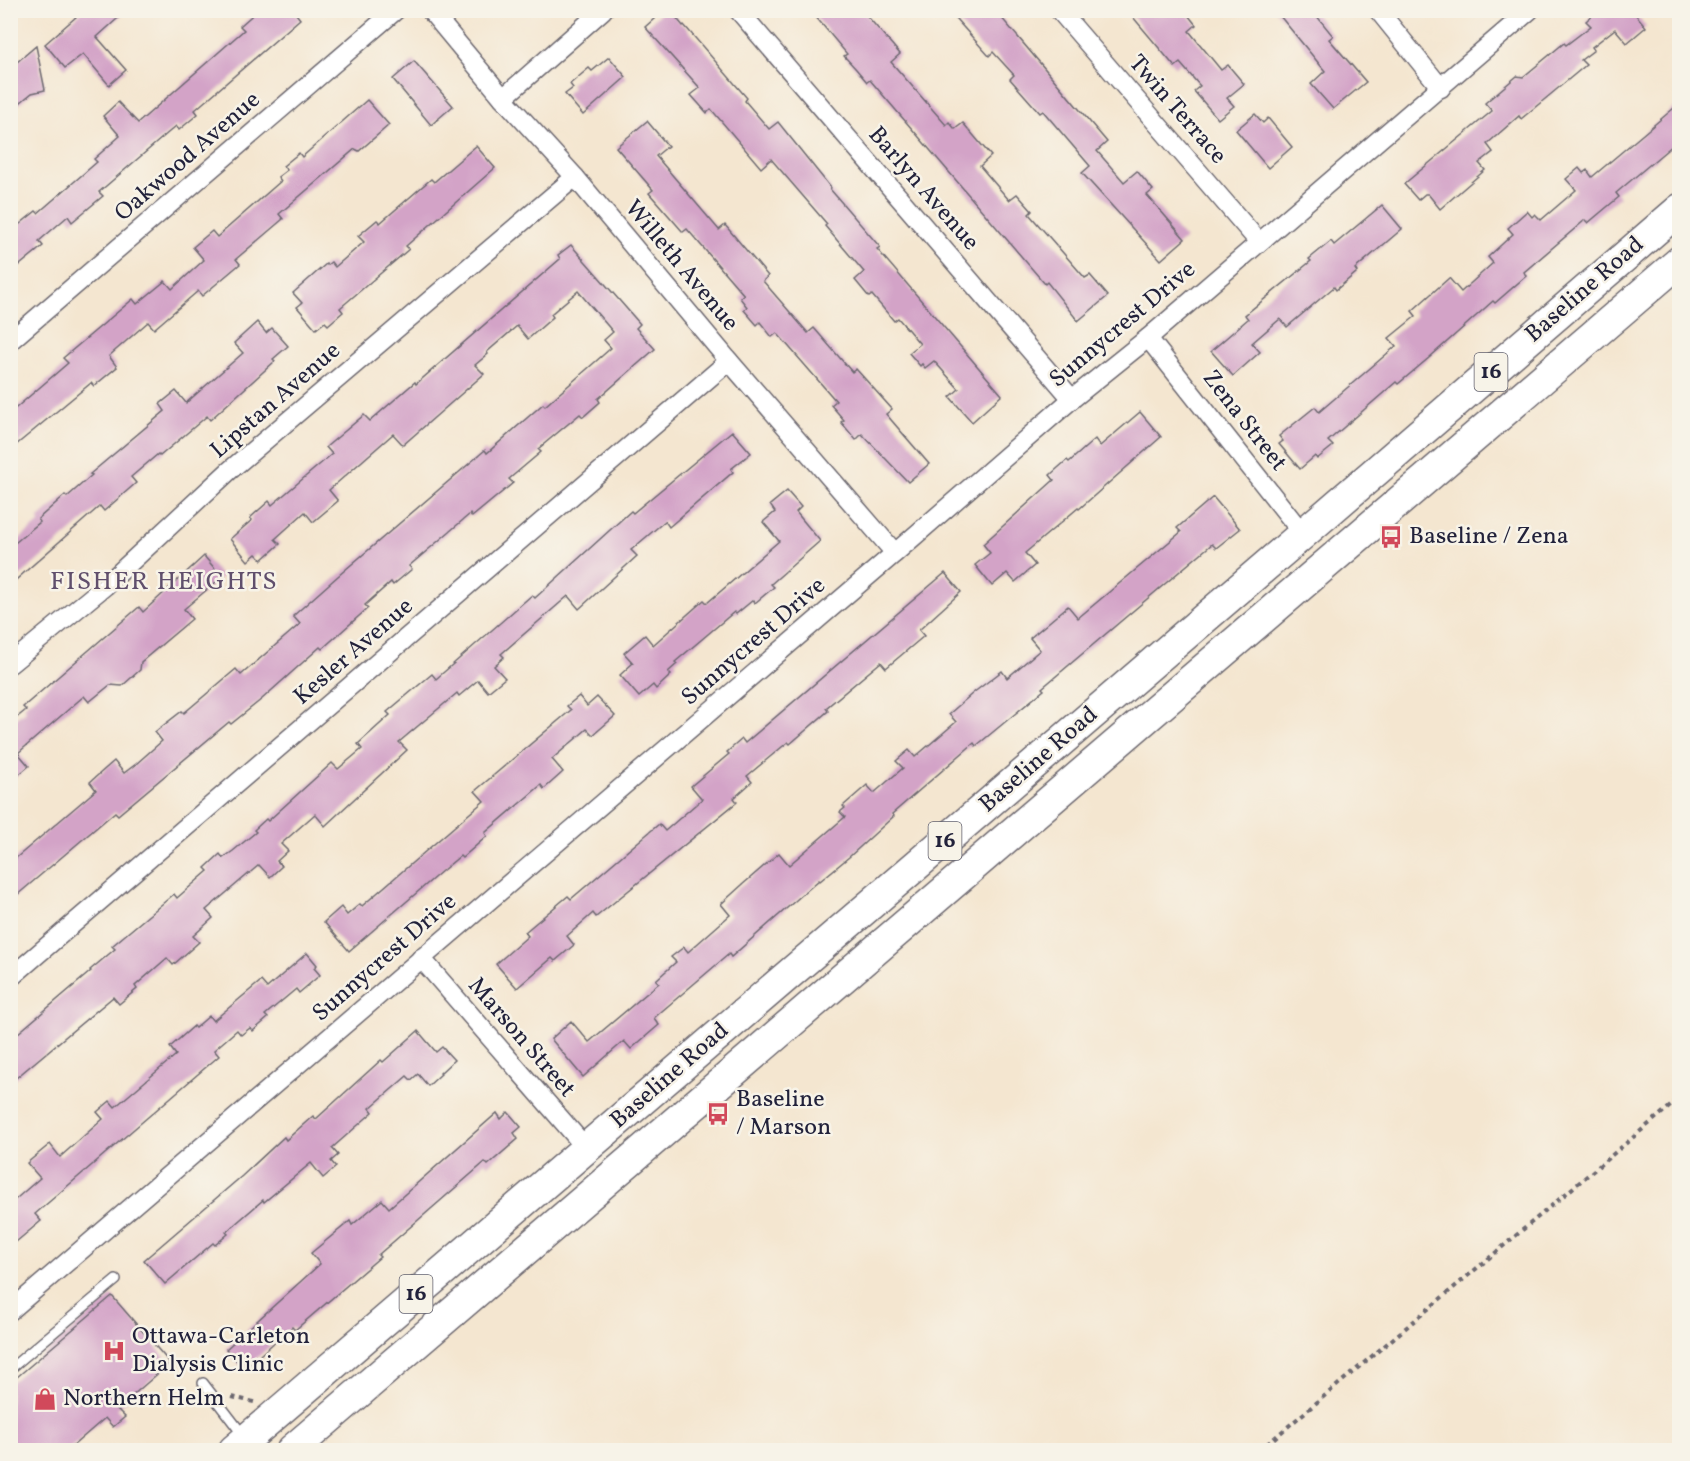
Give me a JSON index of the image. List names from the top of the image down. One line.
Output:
{"streets":{"main road":["Baseline Road","16"],"street":["Twin Terrace","Oakwood Avenue","Barlyn Avenue","Willeth Avenue","Sunnycrest Drive","Lipstan Avenue","Zena Street","Kesler Avenue","Marson Street"]},"crossings":[["Twin Terrace","Sunnycrest Drive"],["Barlyn Avenue","Sunnycrest Drive"],["Willeth Avenue","Sunnycrest Drive"],["Willeth Avenue","Lipstan Avenue"],["Willeth Avenue","Kesler Avenue"],["Baseline Road","Zena Street"],["Baseline Road","Marson Street"],["Sunnycrest Drive","Zena Street"],["Sunnycrest Drive","Marson Street"]],"districts":["FISHER HEIGHTS"],"places":{"bus stop":["Baseline / Zena","Baseline / Marson"],"hospital":["Ottawa-Carleton Dialysis Clinic"],"shop":["Northern Helm"]}}
